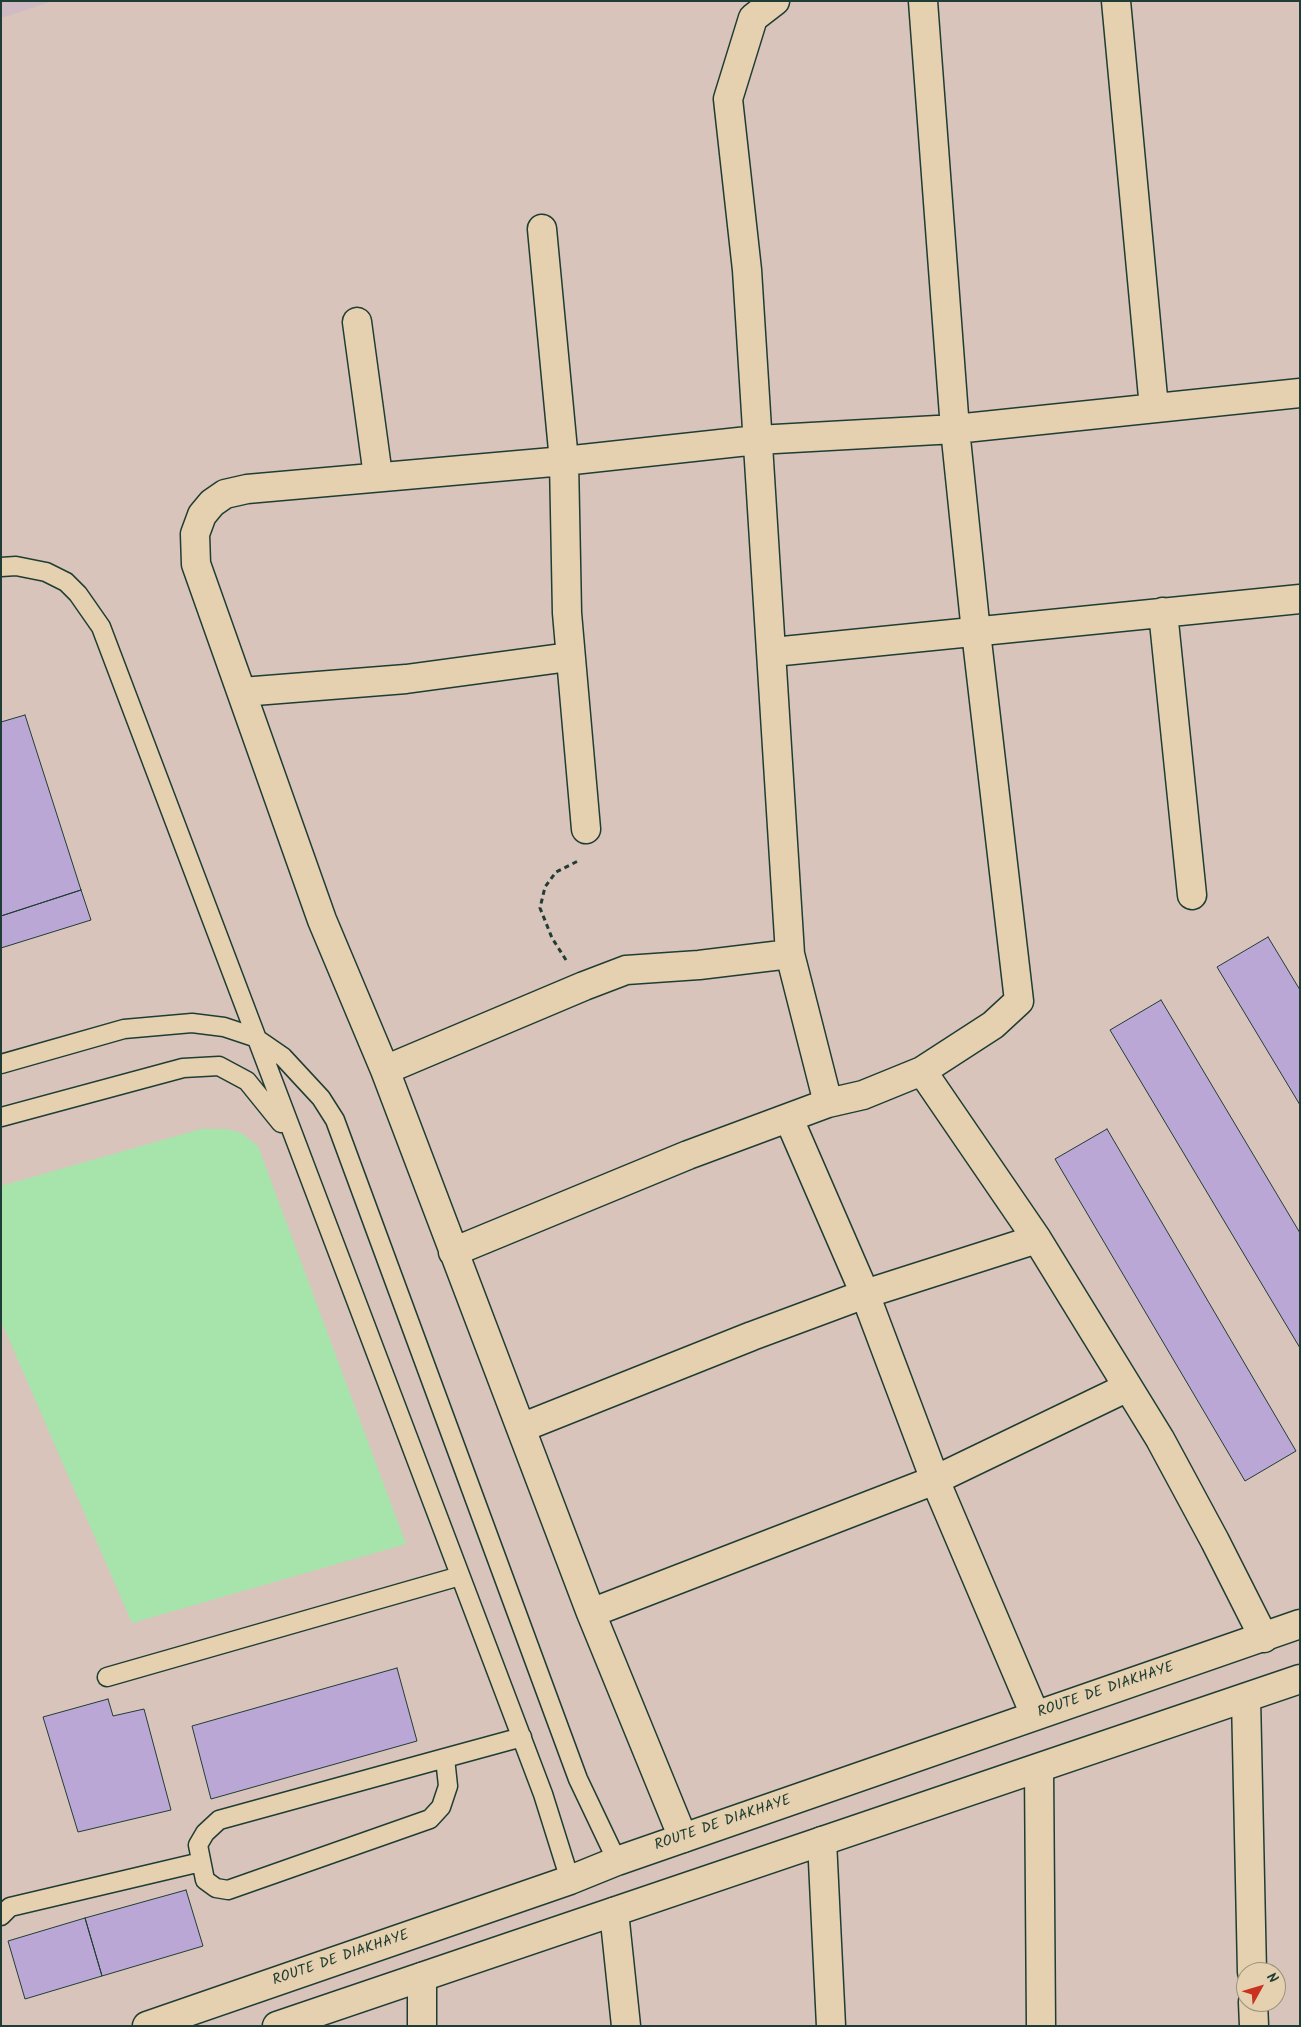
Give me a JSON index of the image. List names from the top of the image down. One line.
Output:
{"streets":{"street":["ROUTE DE DIAKHAYE"]},"north":"top right"}
